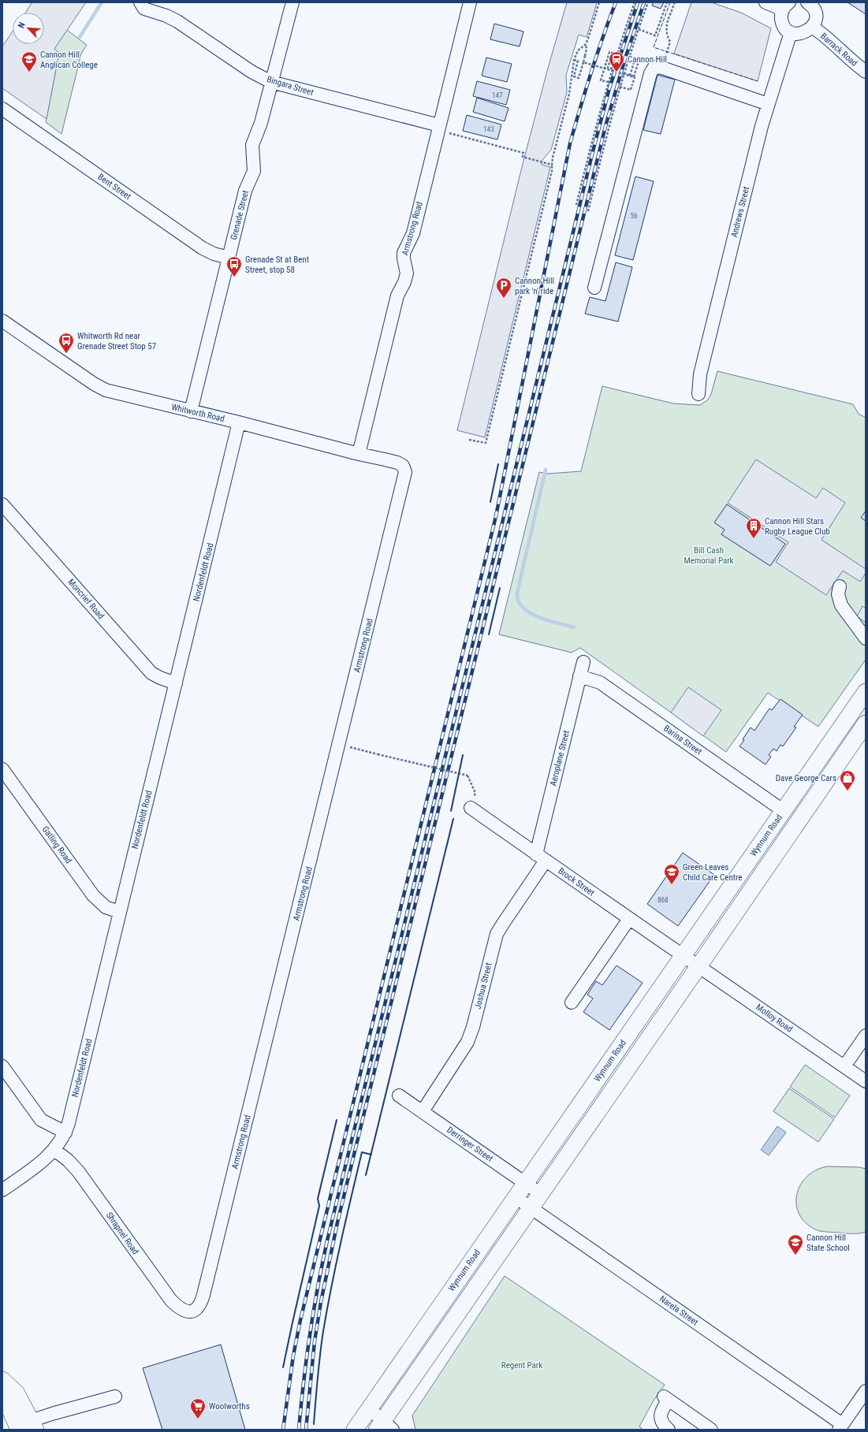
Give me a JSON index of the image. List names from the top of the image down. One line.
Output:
{"streets":{"main road":["Wynnum Road"],"street":["Barrack Road","Bingara Street","Bent Street","Andrews Street","Grenade Street","Armstrong Road","Whitworth Road","Nordenfeldt Road","Moncrief Road","Barina Street","Aeroplane Street","Gatling Road","Brock Street","Joshua Street","Molloy Road","Derringer Street","Shrapnel Road","Narela Street"]},"crossings":[["Bingara Street","Grenade Street"],["Bingara Street","Armstrong Road"],["Bent Street","Grenade Street"],["Grenade Street","Whitworth Road"],["Armstrong Road","Whitworth Road"],["Armstrong Road","Shrapnel Road"],["Whitworth Road","Nordenfeldt Road"],["Nordenfeldt Road","Moncrief Road"],["Nordenfeldt Road","Gatling Road"],["Nordenfeldt Road","Shrapnel Road"],["Barina Street","Aeroplane Street"],["Barina Street","Wynnum Road"],["Aeroplane Street","Brock Street"],["Aeroplane Street","Joshua Street"],["Wynnum Road","Brock Street"],["Wynnum Road","Molloy Road"],["Wynnum Road","Derringer Street"],["Wynnum Road","Narela Street"],["Brock Street","Joshua Street"],["Brock Street","Molloy Road"],["Joshua Street","Derringer Street"]],"parks":["Bill Cash Memorial Park","Regent Park"],"places":{"school or university":["Cannon Hill Anglican College","Green Leaves Child Care Centre","Cannon Hill State School"],"station":["Cannon Hill"],"bus stop":["Grenade St at Bent Street, stop 58","Whitworth Rd near Grenade Street Stop 57"],"parking":["Cannon Hill park 'n' ride"],"building":["Cannon Hill Stars Rugby League Club"],"shop":["Dave George Cars"],"supermarket":["Woolworths"]},"house_numbers":["147","143","56","868"],"north":"top left"}
